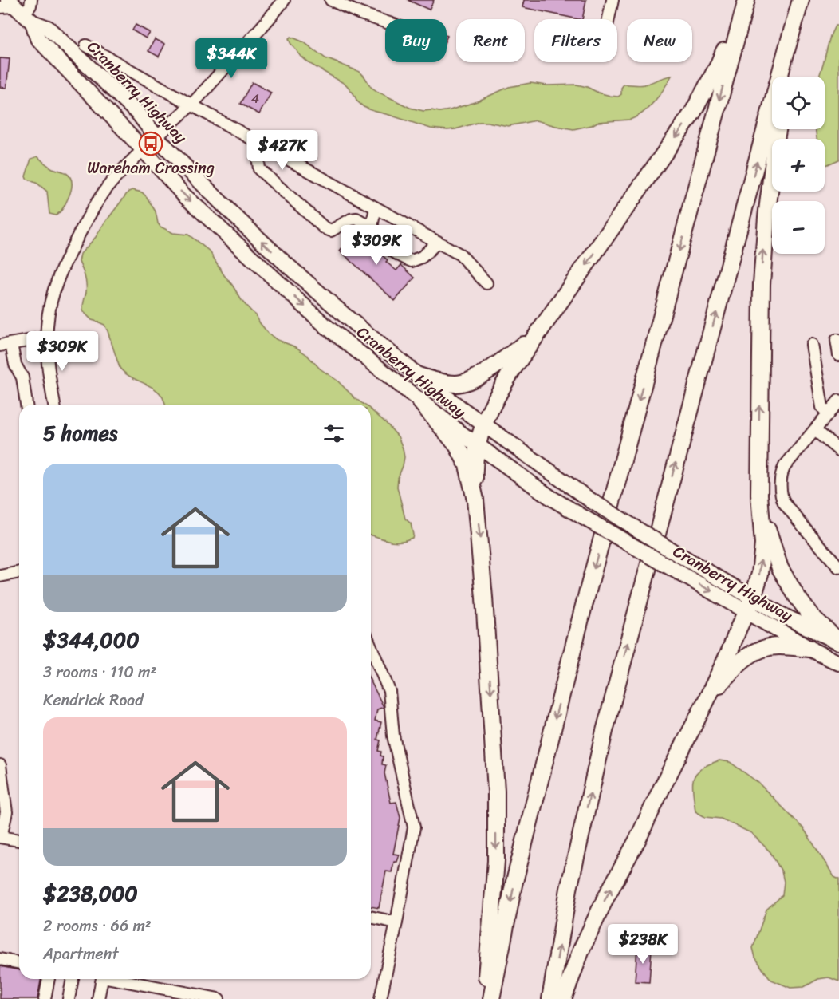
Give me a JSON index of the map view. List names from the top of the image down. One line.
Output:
{"streets":{"main road":["Cranberry Highway"]},"places":{"bus stop":["Wareham Crossing"]},"house_numbers":["4"],"page":{"chip":["Buy","Rent","Filters","New"],"price":["$344K","$427K","$309K","$309K","$238K"],"map_buttons":["+","−"],"heading":"5 homes","list":[{"name":"$344,000","note":"3 rooms · 110 m² · Kendrick Road"},{"name":"$238,000","note":"2 rooms · 66 m² · Apartment"}]}}
